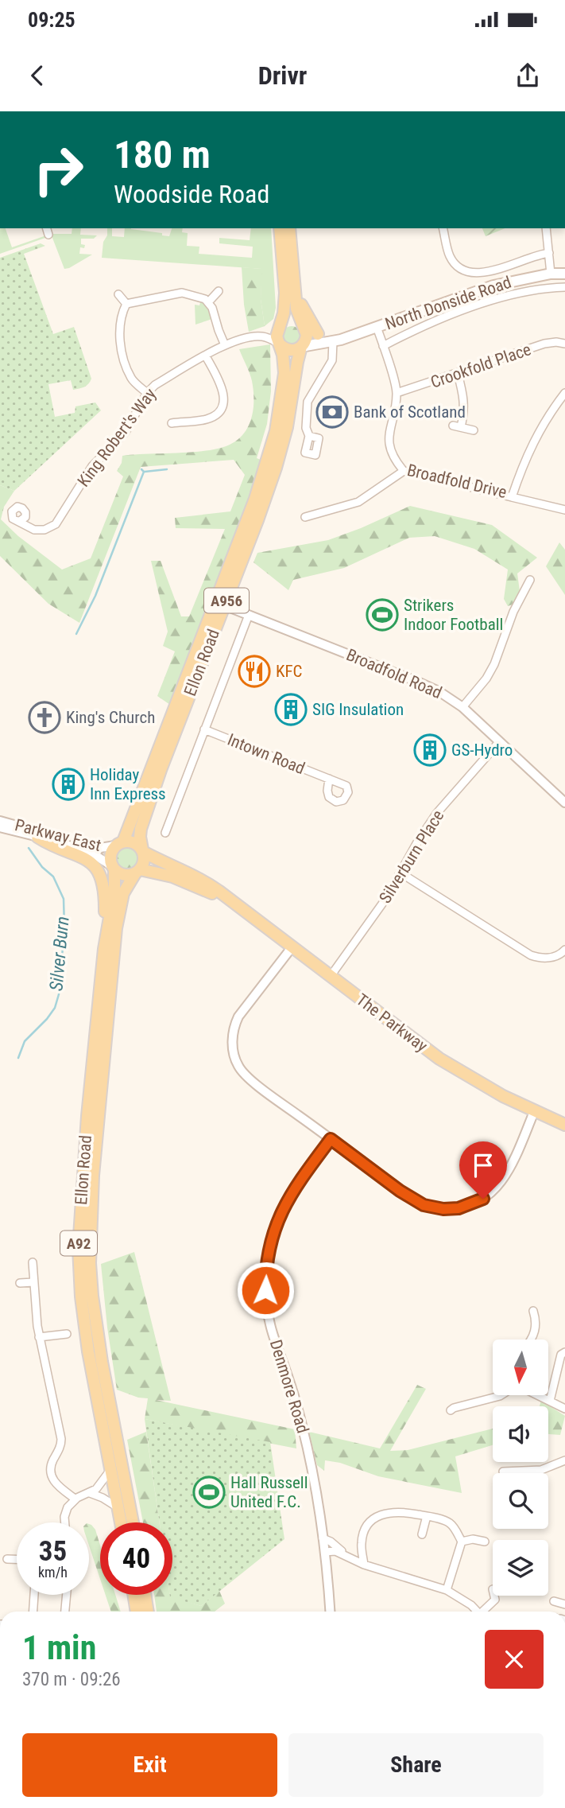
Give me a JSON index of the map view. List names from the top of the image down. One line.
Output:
{"streets":{"main road":["North Donside Road","A956","Ellon Road","The Parkway","A92"],"street":["Crookfold Place","King Robert's Way","Broadfold Drive","Broadfold Road","Intown Road","Parkway East","Silverburn Place","Denmore Road"]},"crossings":[["North Donside Road","King Robert's Way"],["North Donside Road","Broadfold Drive"],["North Donside Road","A956"],["North Donside Road","Ellon Road"],["Crookfold Place","Broadfold Drive"],["King Robert's Way","A956"],["King Robert's Way","Ellon Road"],["A956","Ellon Road"],["Ellon Road","Broadfold Road"],["Ellon Road","Parkway East"],["Ellon Road","The Parkway"],["Ellon Road","A92"],["Broadfold Road","Silverburn Place"],["Parkway East","The Parkway"],["Parkway East","A92"],["Silverburn Place","The Parkway"],["The Parkway","A92"]],"water":["Silver Burn"],"places":{"bank":["Bank of Scotland"],"sports":["Strikers Indoor Football","Hall Russell United F.C."],"restaurant":["KFC"],"building":["SIG Insulation","GS-Hydro","Holiday Inn Express"],"church":["King's Church"]},"north":"bottom","page":{"status":"09:25","header":"Drivr","turn":["180 m","Woodside Road"],"speed":"35 km/h","limit":"40","heading":["1 min","370 m · 09:26"],"buttons":["Exit","Share"]}}
